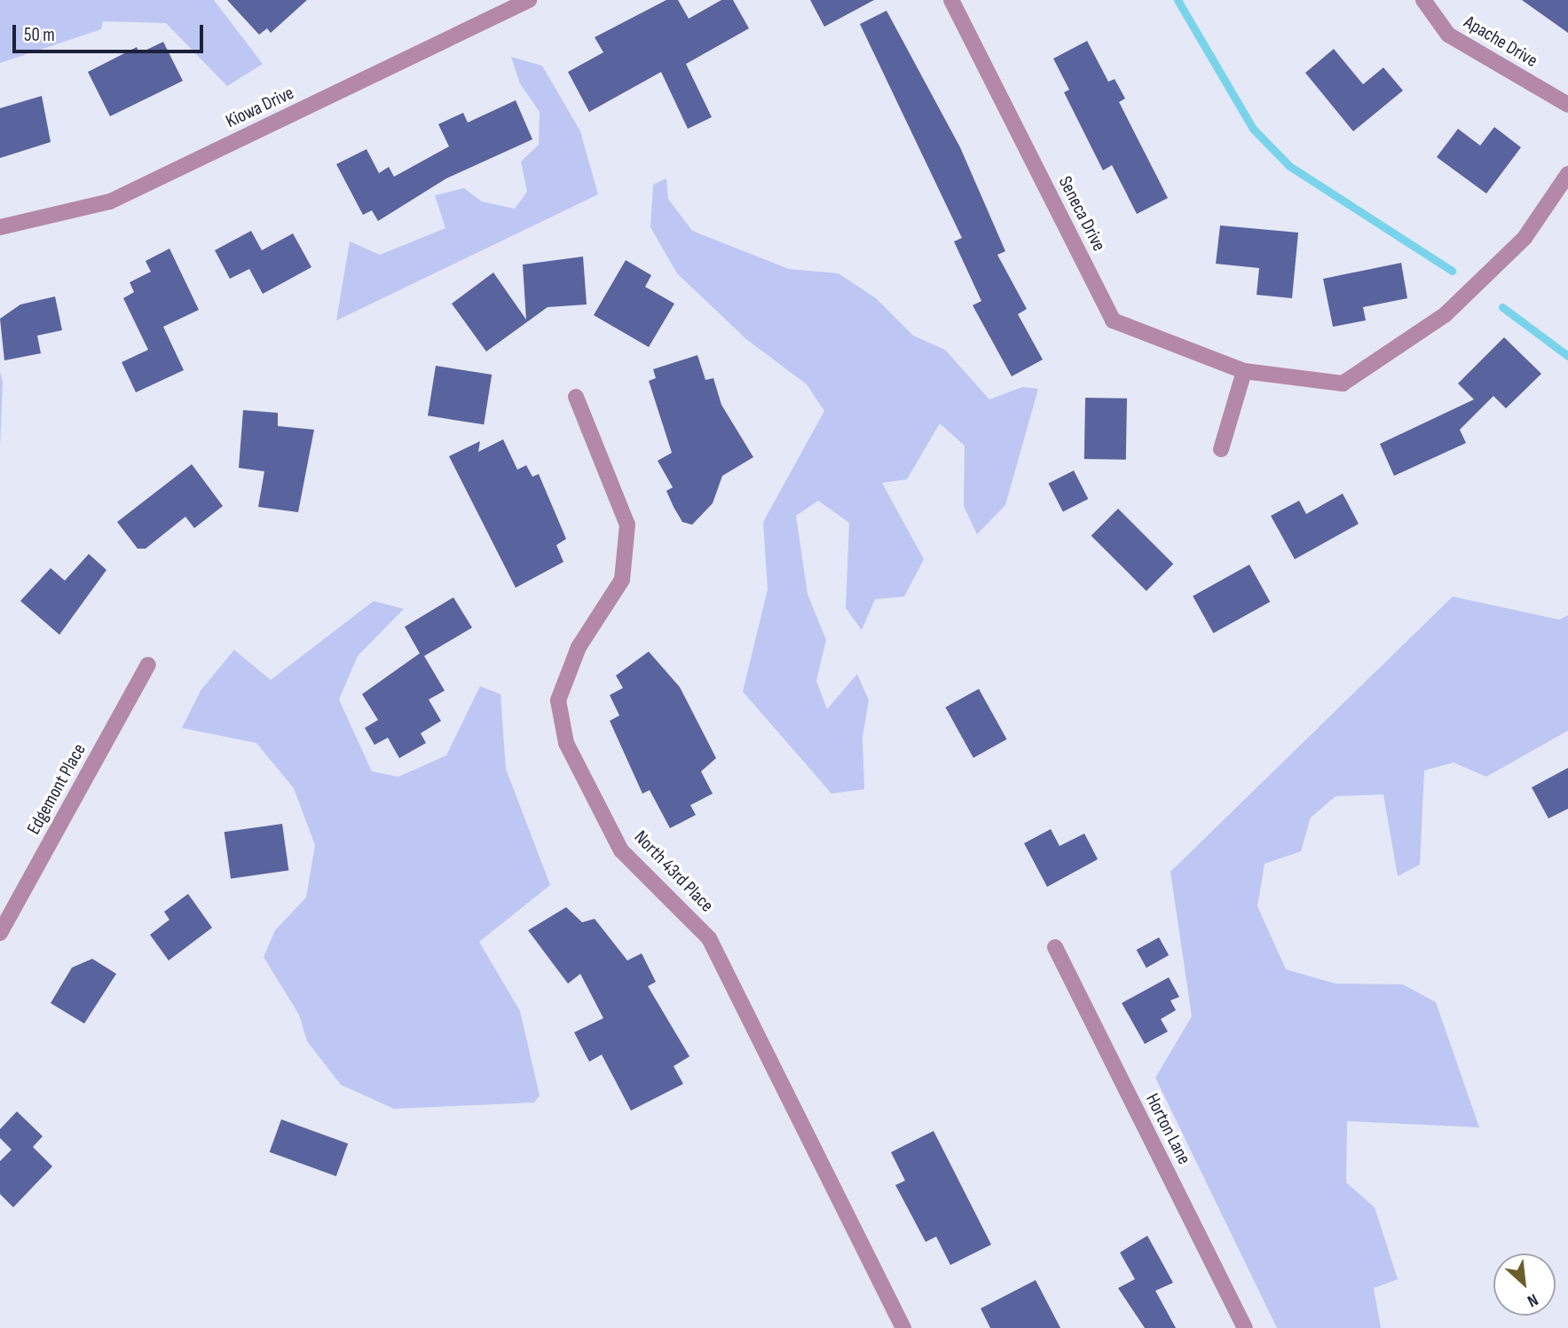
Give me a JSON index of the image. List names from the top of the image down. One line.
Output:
{"streets":{"street":["Apache Drive","Kiowa Drive","Seneca Drive","Edgemont Place","North 43rd Place","Horton Lane"]},"scale_bar":"50 m","north":"bottom right"}
